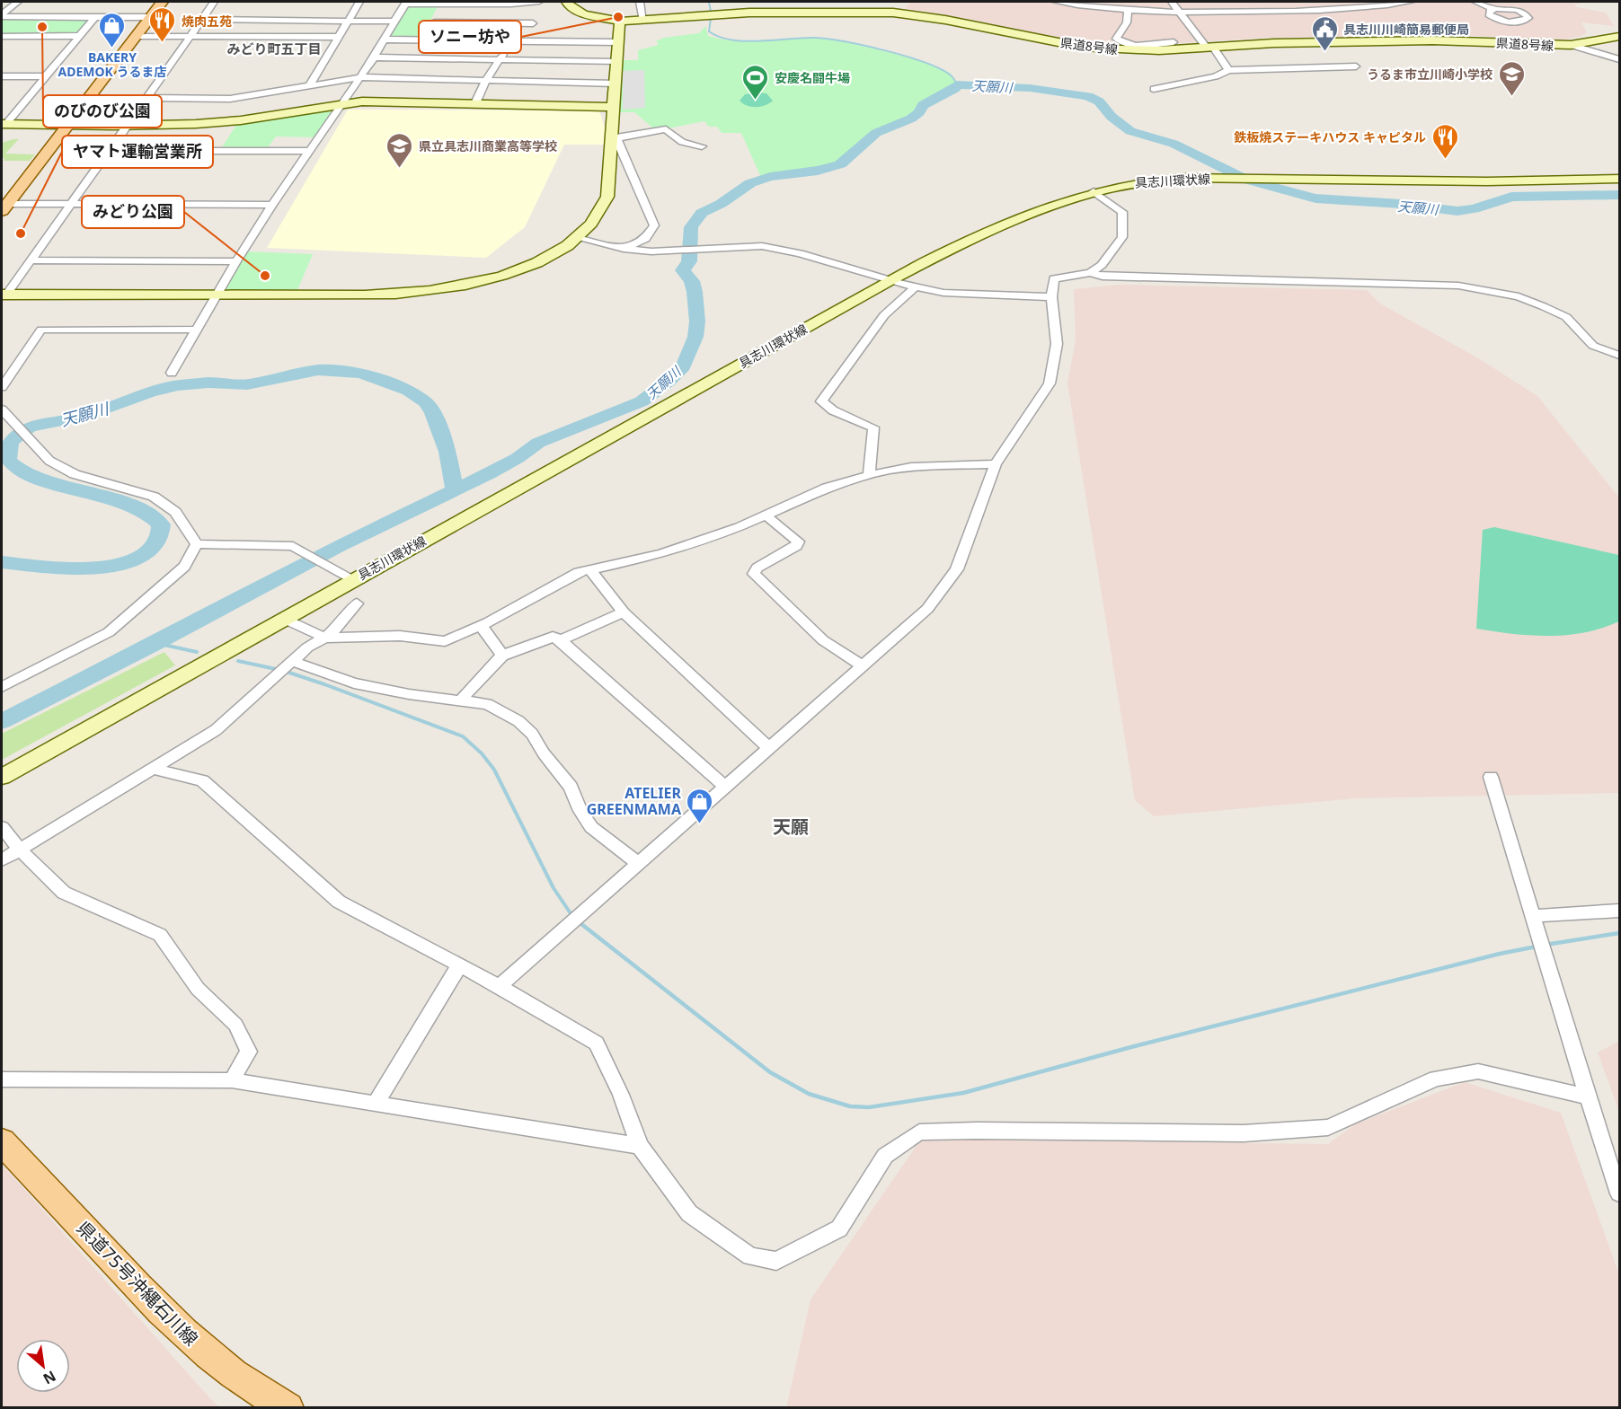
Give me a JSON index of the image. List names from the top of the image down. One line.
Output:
{"streets":{"main road":["県道8号線","具志川環状線","県道75号沖縄石川線"]},"districts":["みどり町五丁目","天願"],"water":["天願川"],"places":{"other":["ソニー坊や","のびのび公園","ヤマト運輸営業所","みどり公園"],"restaurant":["焼肉五苑","鉄板焼ステーキハウス キャピタル"],"shop":["BAKERY ADEMOK うるま店","ATELIER GREENMAMA"],"public building":["具志川川崎簡易郵便局"],"school or university":["うるま市立川崎小学校","県立具志川商業高等学校"],"sports":["安慶名闘牛場"]},"north":"bottom right"}
